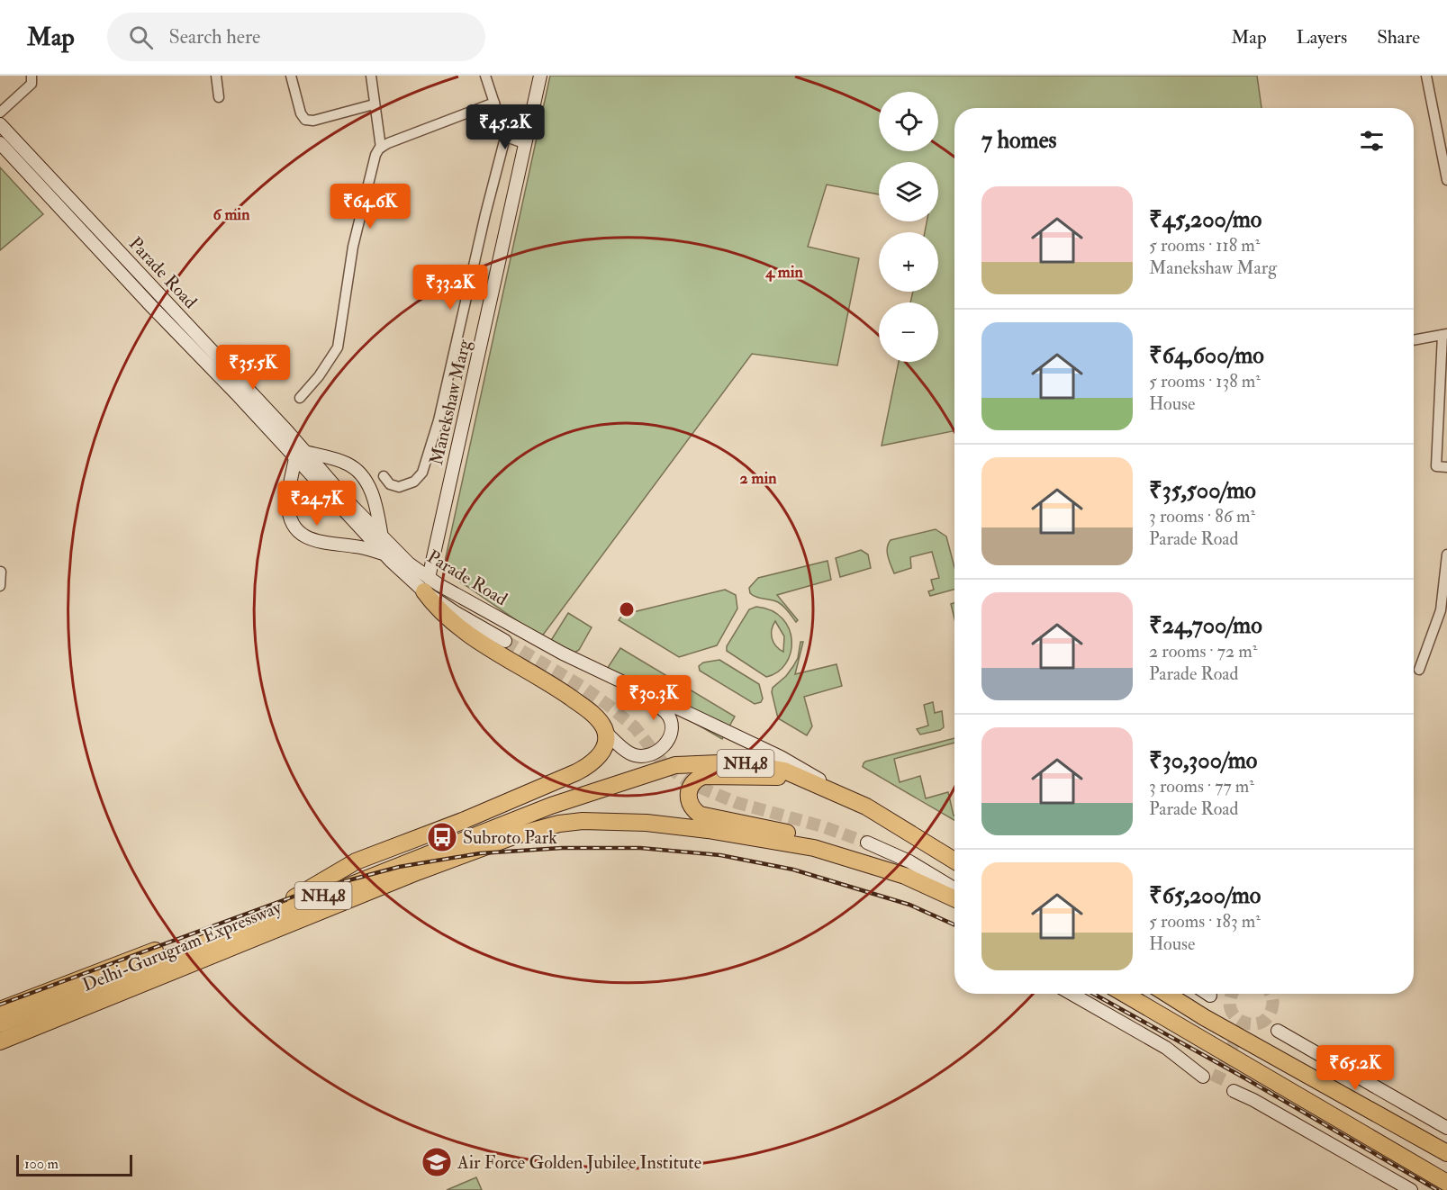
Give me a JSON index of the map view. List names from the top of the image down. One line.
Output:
{"streets":{"highway":["NH48","Delhi-Gurugram Expressway"],"street":["Parade Road","Manekshaw Marg"]},"crossings":[["Parade Road","Manekshaw Marg"],["Parade Road","NH48"],["NH48","Delhi-Gurugram Expressway"]],"places":{"bus stop":["Subroto Park"],"school or university":["Air Force Golden Jubilee Institute"]},"scale_bar":"100 m","page":{"header":"Map","search":"Search here","nav":["Map","Layers","Share"],"map_buttons":["+","−"],"price":["₹45.2K","₹64.6K","₹33.2K","₹35.5K","₹24.7K","₹30.3K","₹65.2K"],"heading":"7 homes","list":[{"name":"₹45,200/mo","note":"5 rooms · 118 m² · Manekshaw Marg"},{"name":"₹64,600/mo","note":"5 rooms · 138 m² · House"},{"name":"₹35,500/mo","note":"3 rooms · 86 m² · Parade Road"},{"name":"₹24,700/mo","note":"2 rooms · 72 m² · Parade Road"},{"name":"₹30,300/mo","note":"3 rooms · 77 m² · Parade Road"},{"name":"₹65,200/mo","note":"5 rooms · 183 m² · House"}],"scale":"100 m"},"rings":["6 min","4 min","2 min"]}
